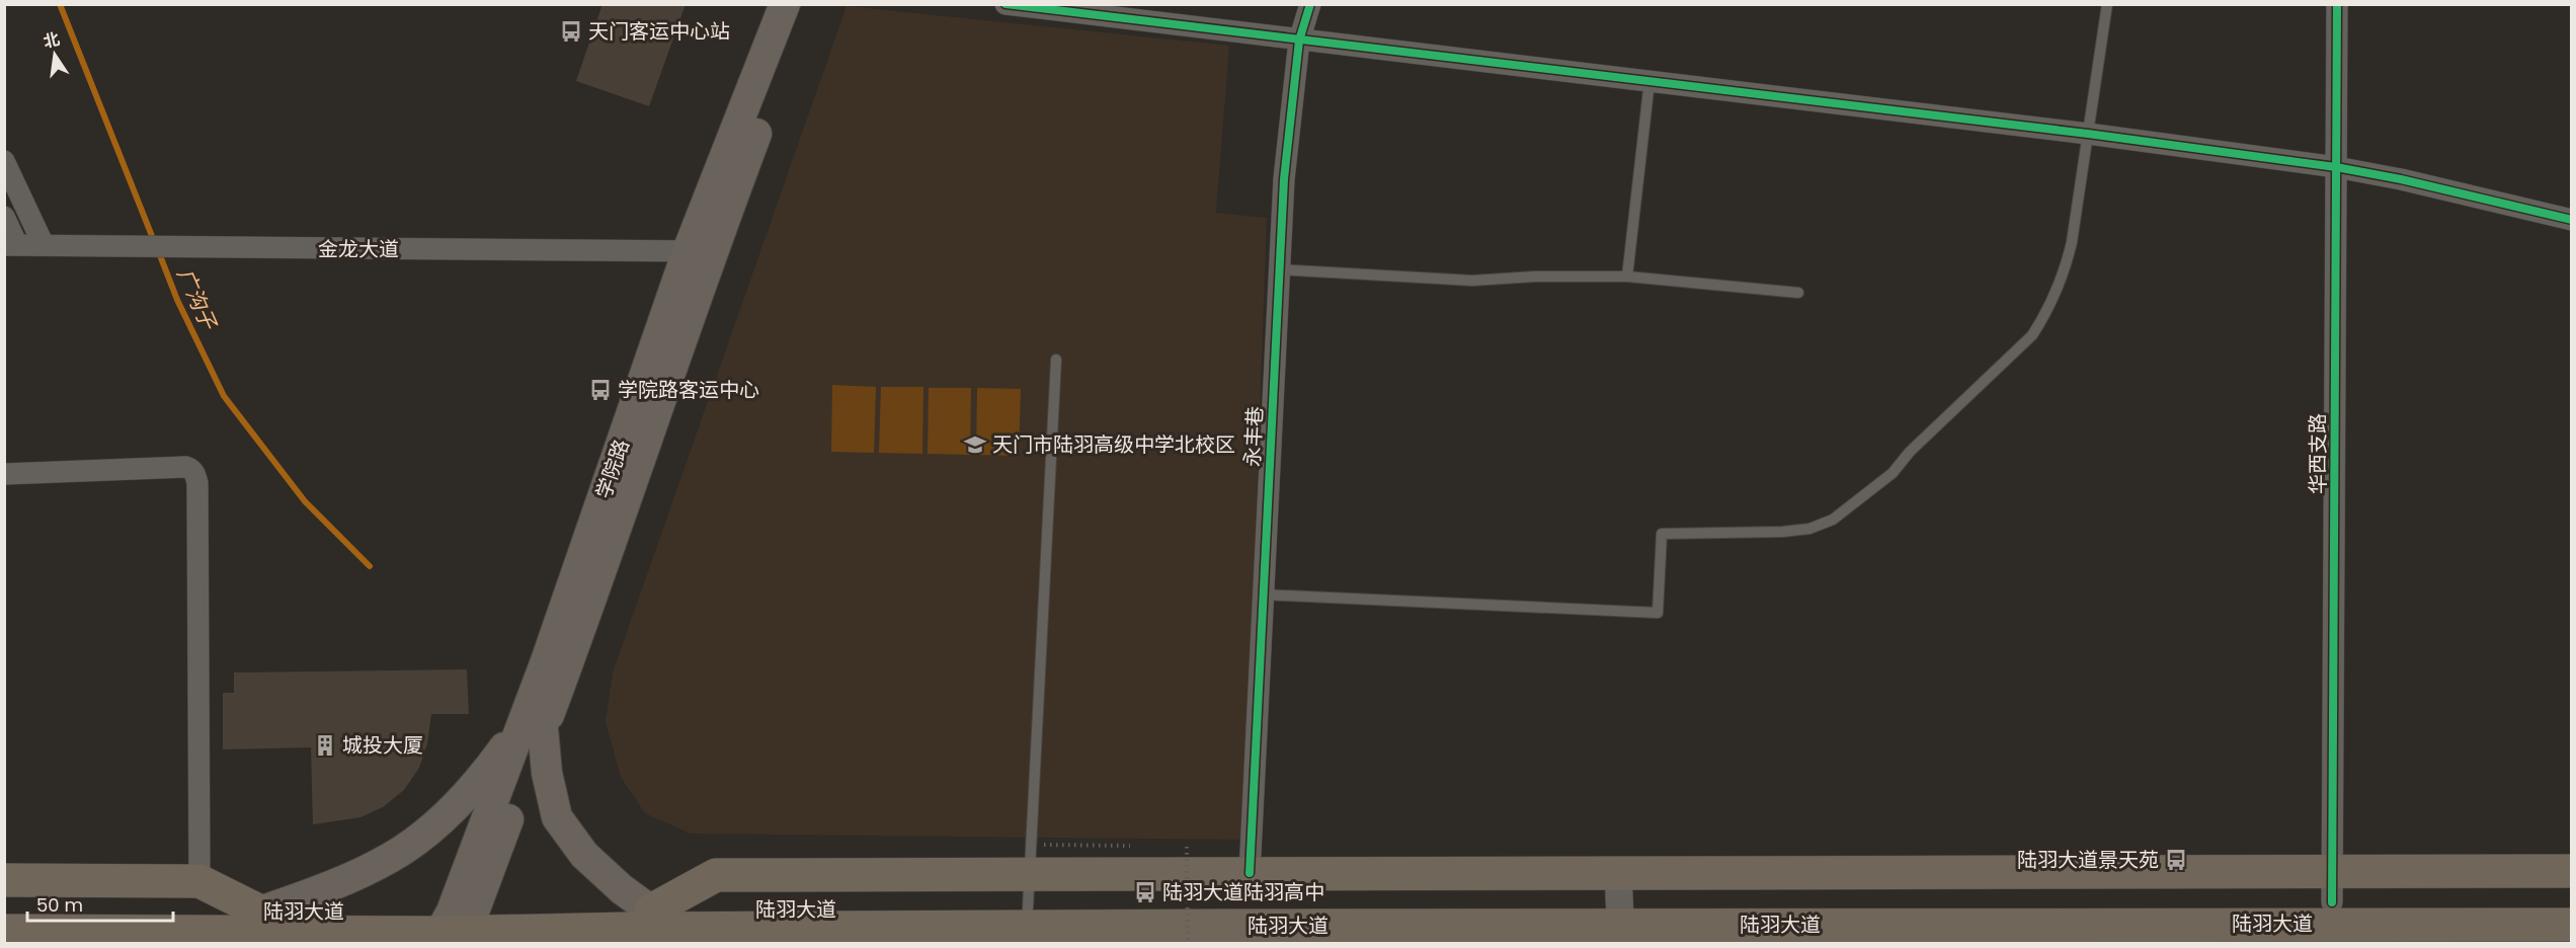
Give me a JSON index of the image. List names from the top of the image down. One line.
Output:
{"streets":{"main road":["学院路","陆羽大道"],"street":["金龙大道","永丰巷","华西支路"]},"crossings":[["金龙大道","学院路"],["华西支路","陆羽大道"],["学院路","陆羽大道"]],"water":["广沟子"],"places":{"bus stop":["天门客运中心站","学院路客运中心","陆羽大道景天苑","陆羽大道陆羽高中"],"school or university":["天门市陆羽高级中学北校区"],"building":["城投大厦"]},"scale_bar":"50 m","north":"top"}
